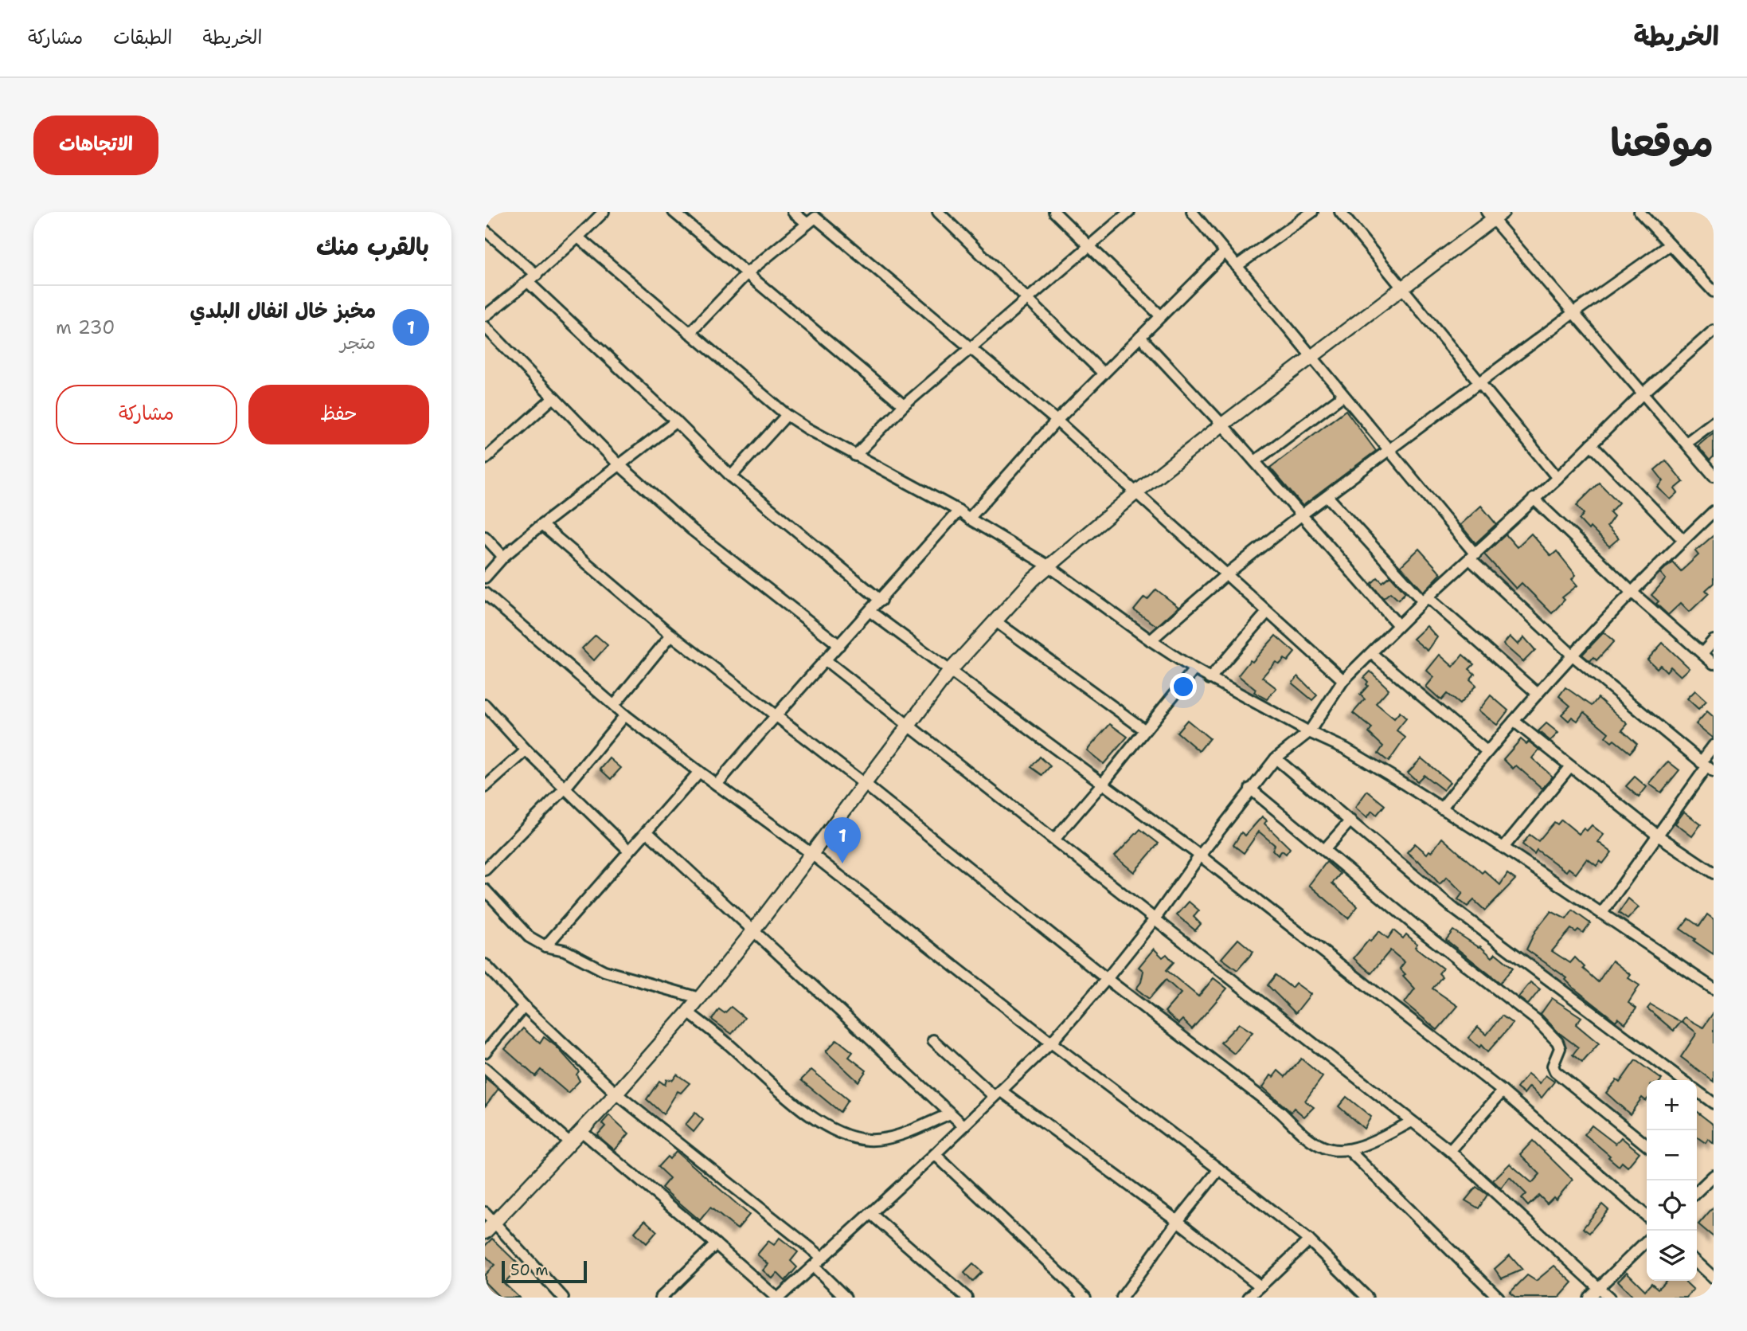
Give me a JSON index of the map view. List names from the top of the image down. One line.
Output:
{"scale_bar":"50 m","page":{"header":"الخريطة","nav":["الخريطة","الطبقات","مشاركة"],"title":"موقعنا","buttons":["الاتجاهات",["حفظ","مشاركة"]],"heading":"بالقرب منك","list":[{"mark":"1","name":"مخبز خال انفال البلدي","note":"متجر","value":"230 m"}],"pins":"1","map_buttons":["+","−"],"scale":"50 m"}}
